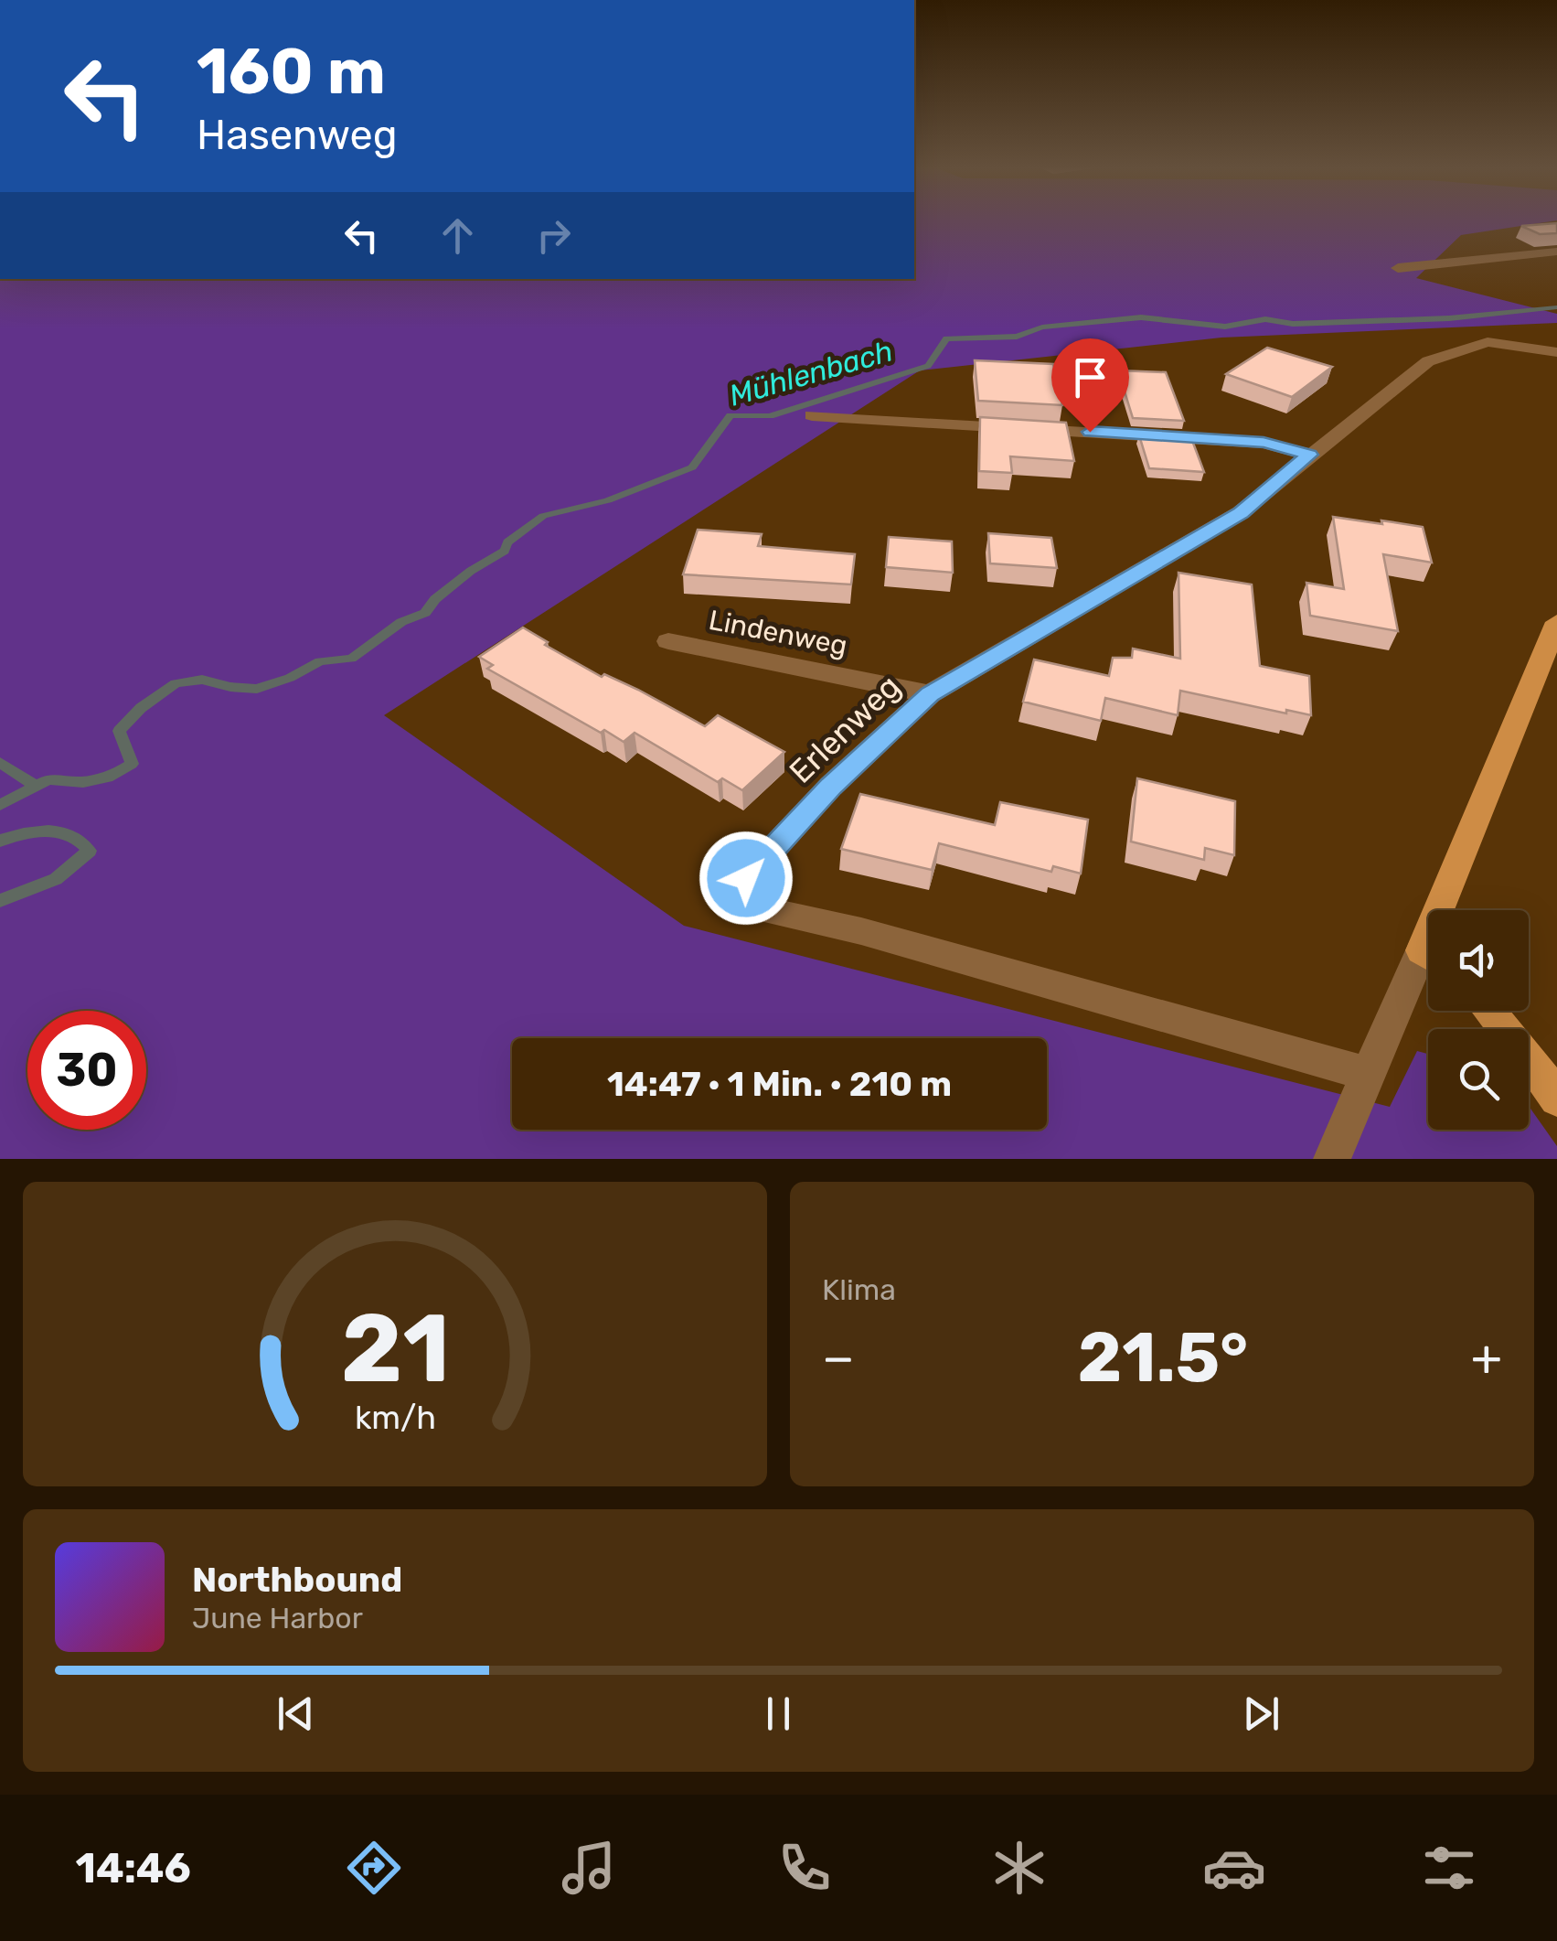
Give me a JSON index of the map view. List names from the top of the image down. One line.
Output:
{"streets":{"street":["Lindenweg","Erlenweg"]},"crossings":[["Lindenweg","Erlenweg"]],"water":["Mühlenbach"],"page":{"turn":["160 m","Hasenweg"],"limit":"30","trip":"14:47 · 1 Min. · 210 m","tile":"Klima","heat":["−","21.5°","+"],"song":["Northbound","June Harbor"],"tabs":"14:46","gauge":["21","km/h"]}}
